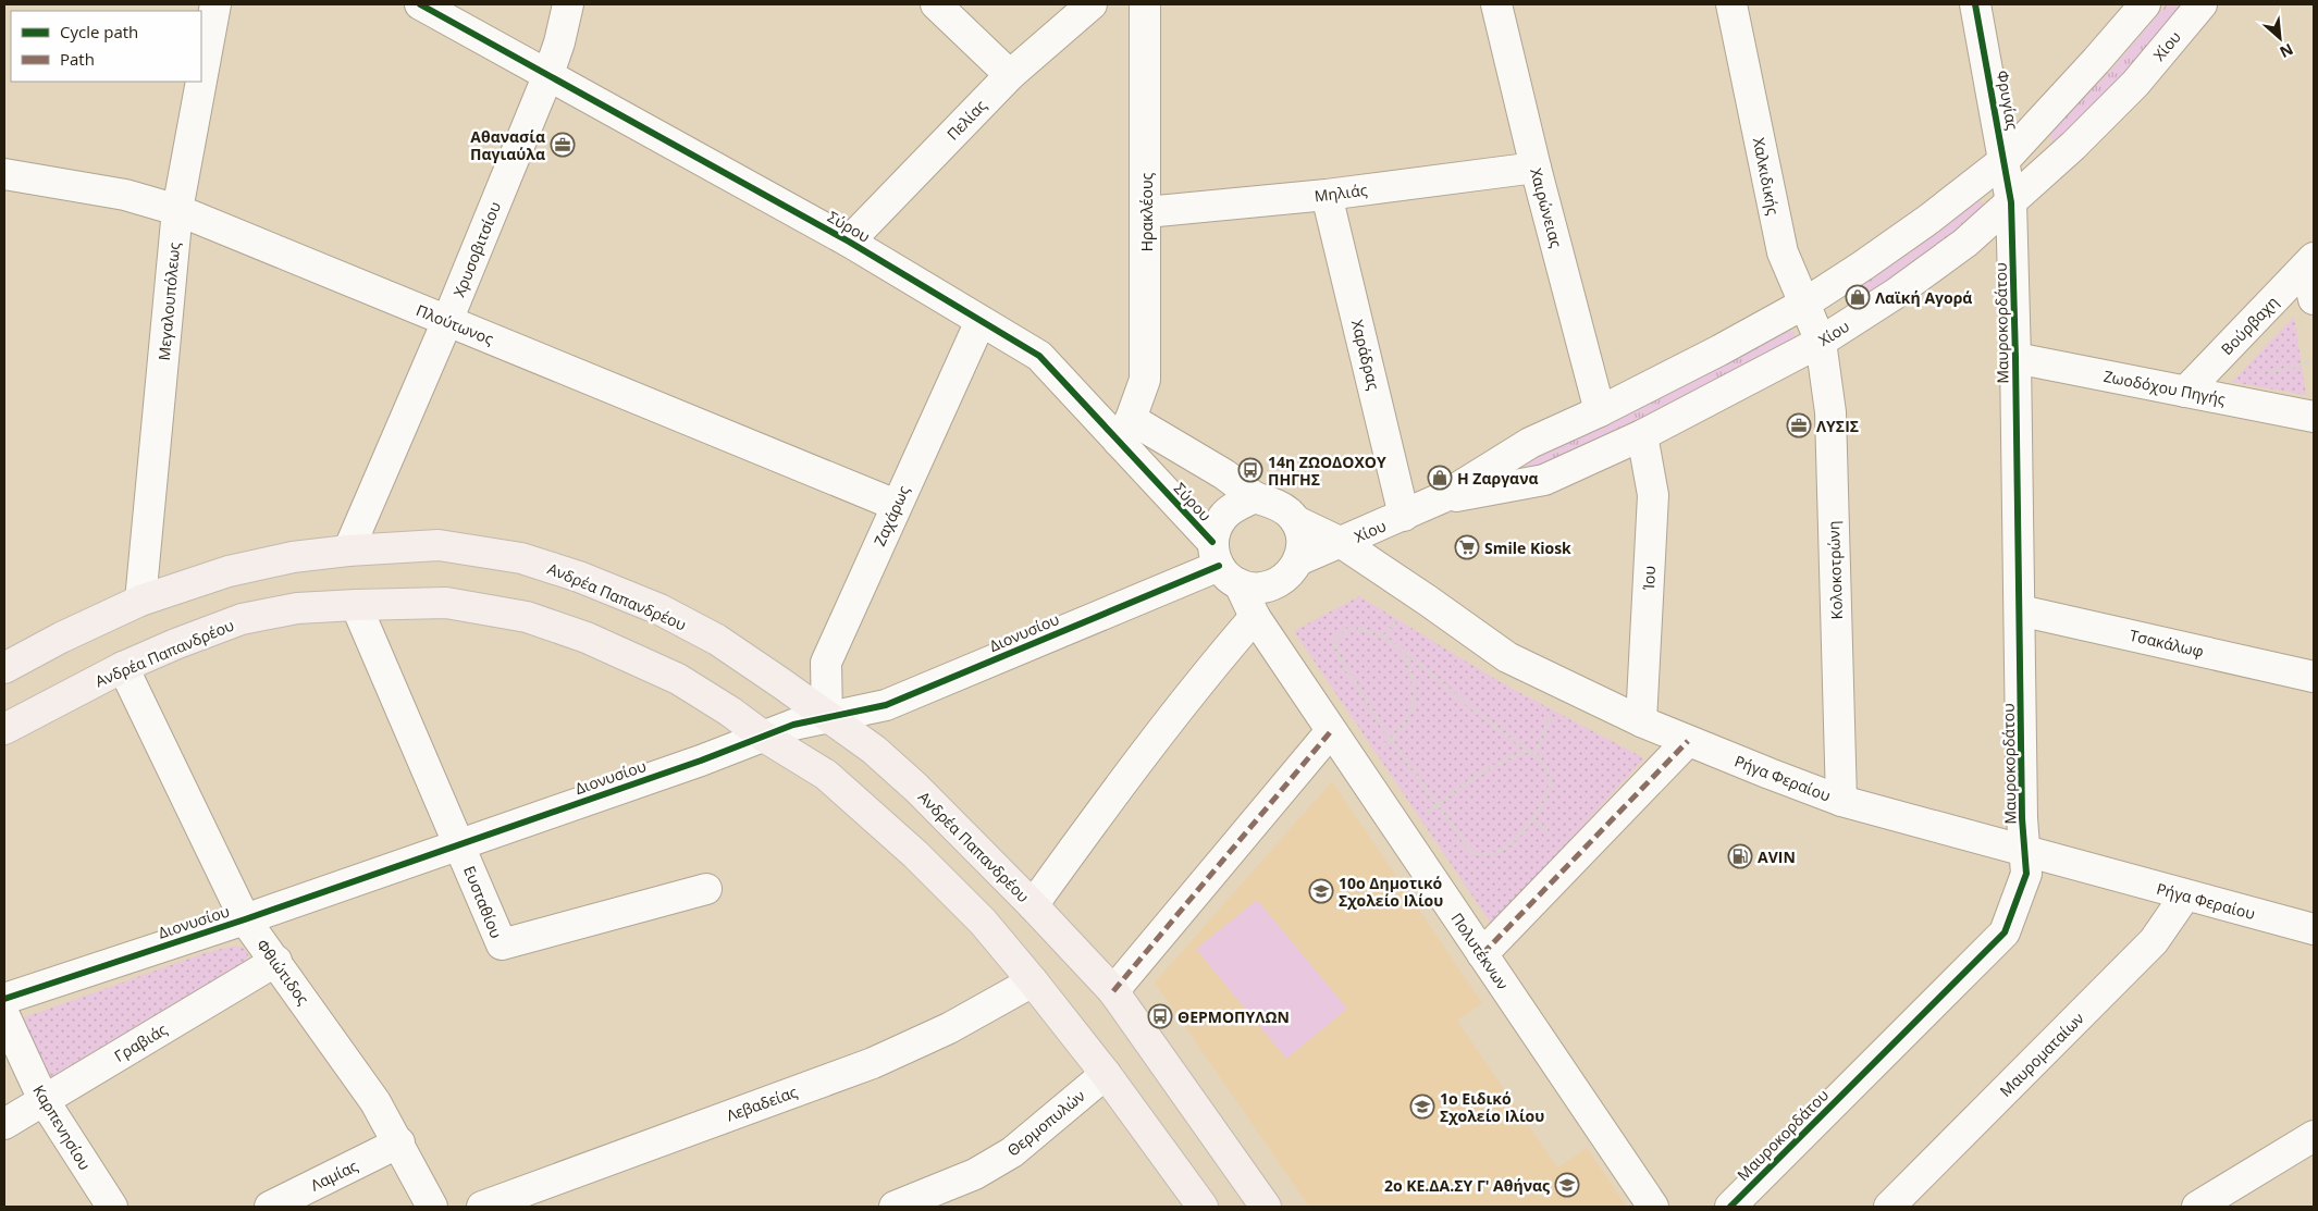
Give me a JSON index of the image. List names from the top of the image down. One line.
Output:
{"streets":{"main road":["Ανδρέα Παπανδρέου"],"street":["Χίου","Φρυγίας","Πελίας","Χαλκιδικής","Μηλιάς","Χαιρώνειας","Ηρακλέους","Σύρου","Χρυσοβιτσίου","Μεγαλουπόλεως","Μαυροκορδάτου","Πλούτωνος","Βούρβαχη","Χαράδρας","Ζωοδόχου Πηγής","Ζαχάρως","Κολοκοτρώνη","Ίου","Διονυσίου","Τσακάλωφ","Ρήγα Φεραίου","Ευσταθίου","Πολυτέκνων","Φθιώτιδος","Γραβιάς","Μαυροματαίων","Λεβαδείας","Θερμοπυλών","Καρπενησίου","Λαμίας"]},"crossings":[["Χίου","Φρυγίας"],["Χίου","Χαλκιδικής"],["Χίου","Χαιρώνειας"],["Χίου","Σύρου"],["Χίου","Μαυροκορδάτου"],["Χίου","Χαράδρας"],["Χίου","Κολοκοτρώνη"],["Χίου","Ίου"],["Χίου","Διονυσίου"],["Χίου","Ρήγα Φεραίου"],["Χίου","Πολυτέκνων"],["Φρυγίας","Μαυροκορδάτου"],["Πελίας","Σύρου"],["Χαλκιδικής","Κολοκοτρώνη"],["Μηλιάς","Χαιρώνειας"],["Μηλιάς","Ηρακλέους"],["Μηλιάς","Χαράδρας"],["Ηρακλέους","Σύρου"],["Σύρου","Χρυσοβιτσίου"],["Σύρου","Ζαχάρως"],["Σύρου","Διονυσίου"],["Σύρου","Ρήγα Φεραίου"],["Σύρου","Πολυτέκνων"],["Χρυσοβιτσίου","Πλούτωνος"],["Χρυσοβιτσίου","Ανδρέα Παπανδρέου"],["Μεγαλουπόλεως","Πλούτωνος"],["Μεγαλουπόλεως","Ανδρέα Παπανδρέου"],["Μαυροκορδάτου","Ζωοδόχου Πηγής"],["Μαυροκορδάτου","Τσακάλωφ"],["Μαυροκορδάτου","Ρήγα Φεραίου"],["Πλούτωνος","Ζαχάρως"],["Βούρβαχη","Ζωοδόχου Πηγής"],["Ζαχάρως","Ανδρέα Παπανδρέου"],["Ζαχάρως","Διονυσίου"],["Κολοκοτρώνη","Ρήγα Φεραίου"],["Ίου","Ρήγα Φεραίου"],["Ανδρέα Παπανδρέου","Διονυσίου"],["Ανδρέα Παπανδρέου","Ευσταθίου"],["Ανδρέα Παπανδρέου","Φθιώτιδος"],["Ανδρέα Παπανδρέου","Λεβαδείας"],["Ανδρέα Παπανδρέου","Θερμοπυλών"],["Διονυσίου","Ρήγα Φεραίου"],["Διονυσίου","Ευσταθίου"],["Διονυσίου","Πολυτέκνων"],["Διονυσίου","Φθιώτιδος"],["Ρήγα Φεραίου","Πολυτέκνων"],["Ρήγα Φεραίου","Μαυροματαίων"],["Φθιώτιδος","Γραβιάς"],["Φθιώτιδος","Λαμίας"],["Γραβιάς","Καρπενησίου"]],"places":{"office":["Αθανασία Παγιαύλα","ΛΥΣΙΣ"],"shop":["Λαϊκή Αγορά","Η Ζαργανα"],"bus stop":["14η ΖΩΟΔΟΧΟΥ ΠΗΓΗΣ","ΘΕΡΜΟΠΥΛΩΝ"],"supermarket":["Smile Kiosk"],"fuel station":["AVIN"],"school or university":["10ο Δημοτικό Σχολείο Ιλίου","1ο Ειδικό Σχολείο Ιλίου","2ο ΚΕ.ΔΑ.ΣΥ Γ' Αθήνας"]},"legend":["Cycle path","Path"],"north":"bottom right"}
